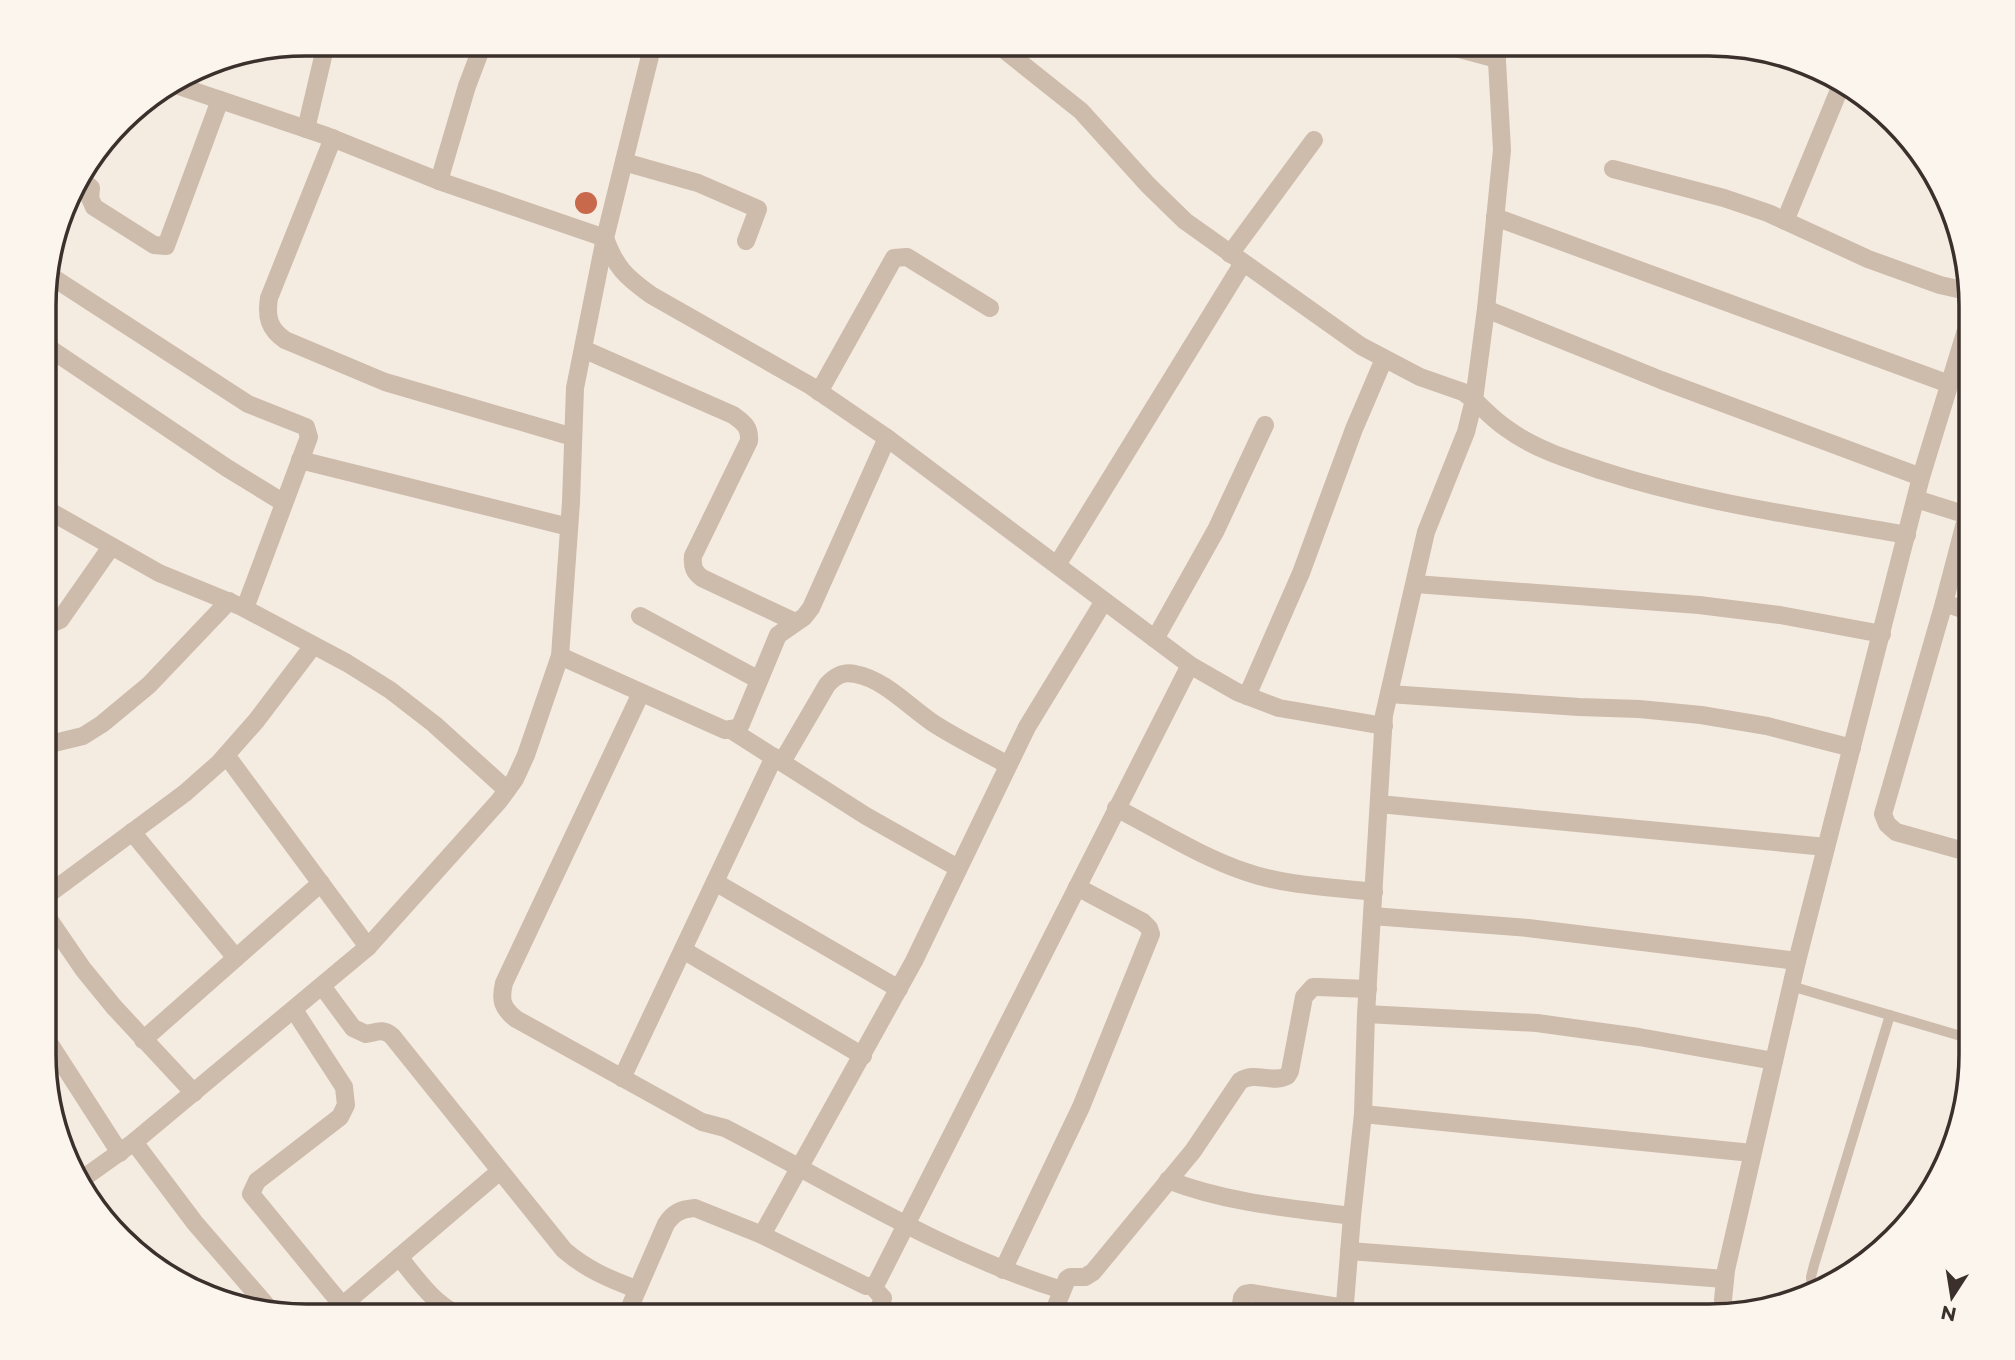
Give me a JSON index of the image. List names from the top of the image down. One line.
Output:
{"north":"bottom"}
